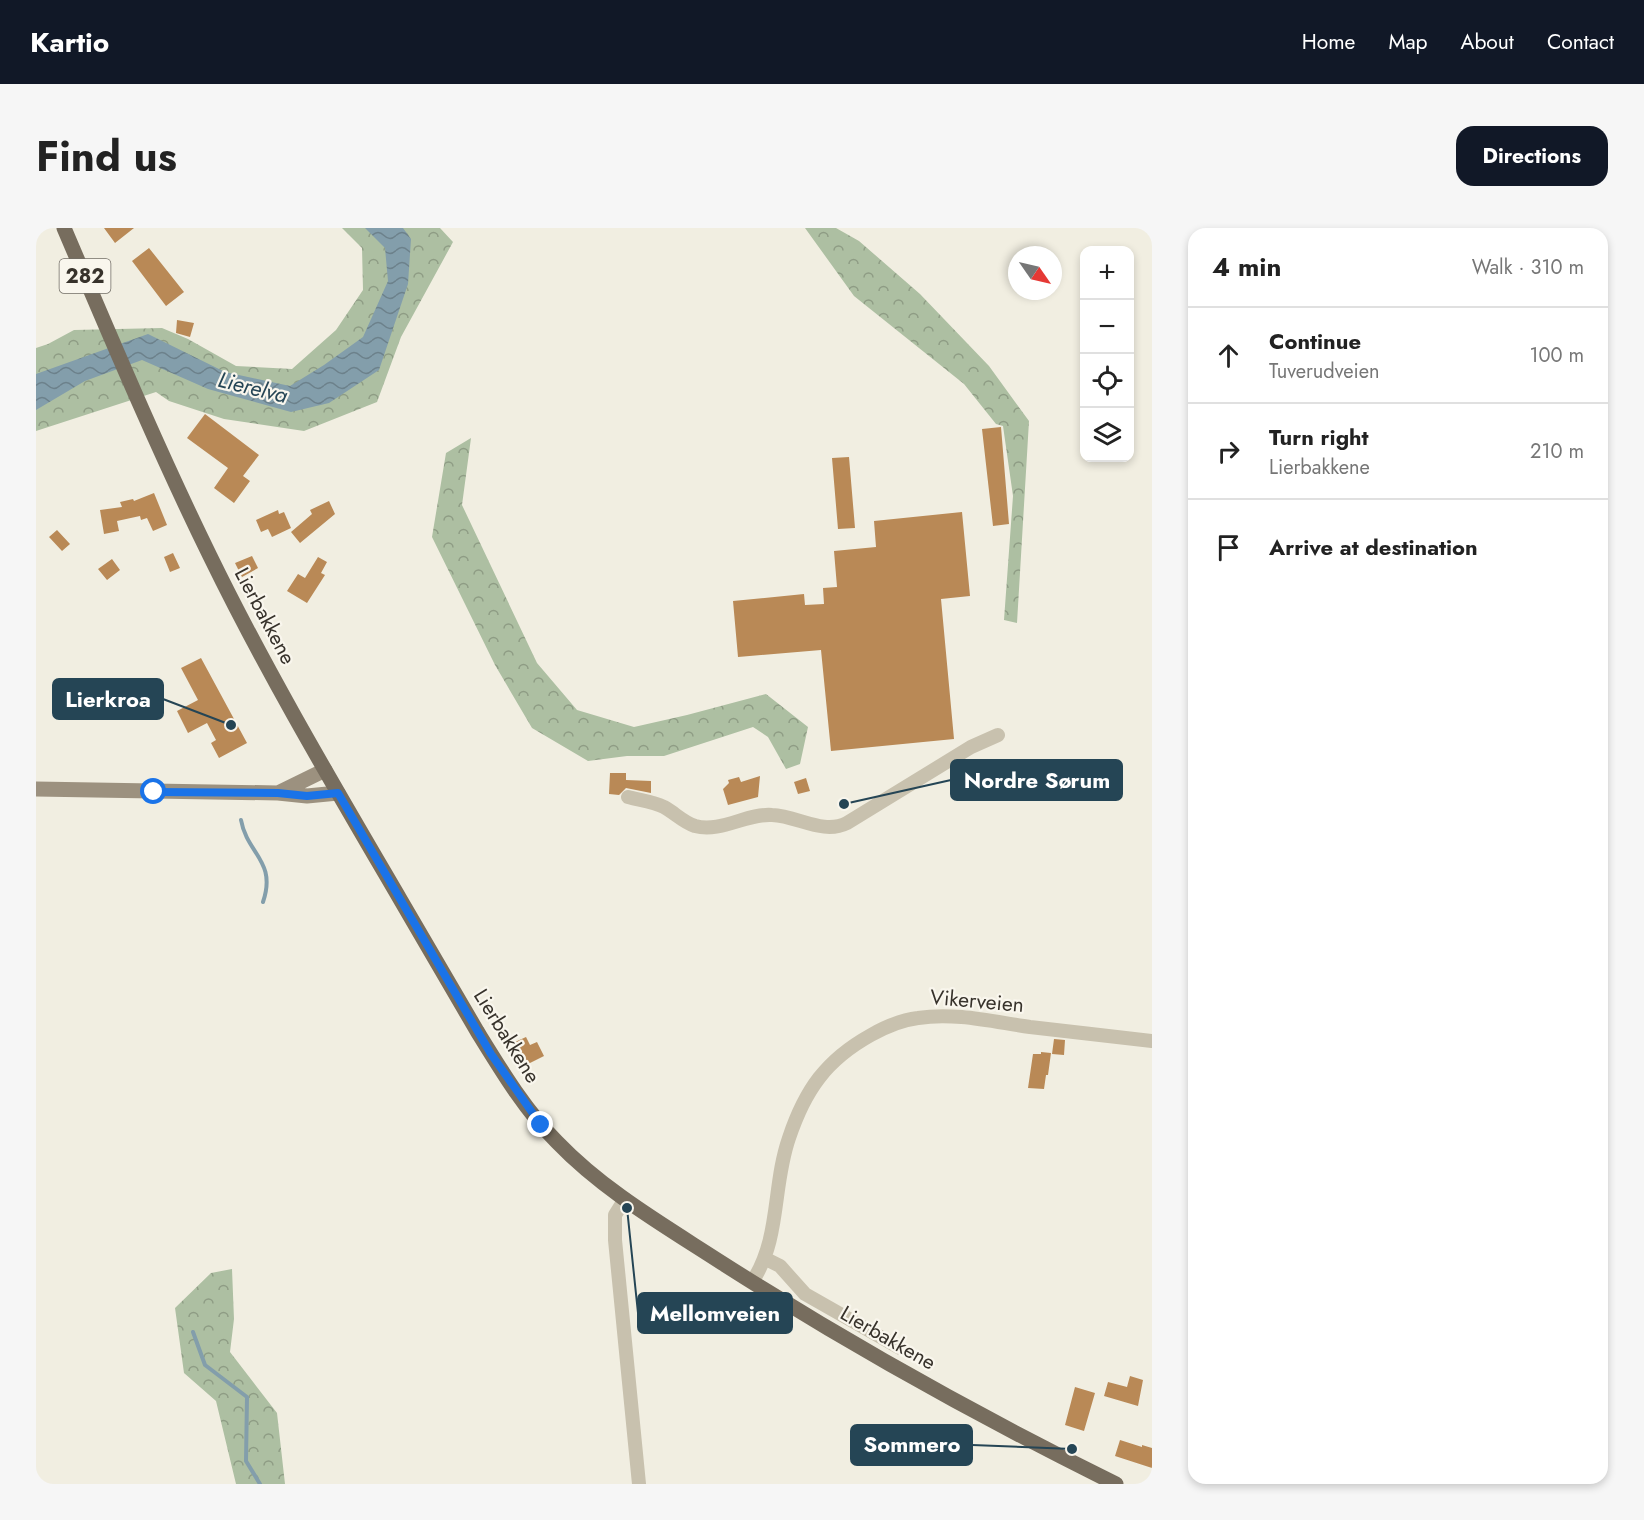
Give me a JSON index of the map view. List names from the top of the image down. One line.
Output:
{"streets":{"main road":["282","Lierbakkene"],"street":["Vikerveien"]},"crossings":[["Lierbakkene","Vikerveien"]],"water":["Lierelva"],"places":["Lierkroa","Nordre Sørum","Mellomveien","Sommero"],"north":"bottom right","page":{"header":"Kartio","nav":["Home","Map","About","Contact"],"title":"Find us","buttons":"Directions","heading":["4 min","Walk · 310 m"],"map_buttons":["+","−"],"list":[["Continue","Tuverudveien","100 m"],["Turn right","Lierbakkene","210 m"],"Arrive at destination"]}}
